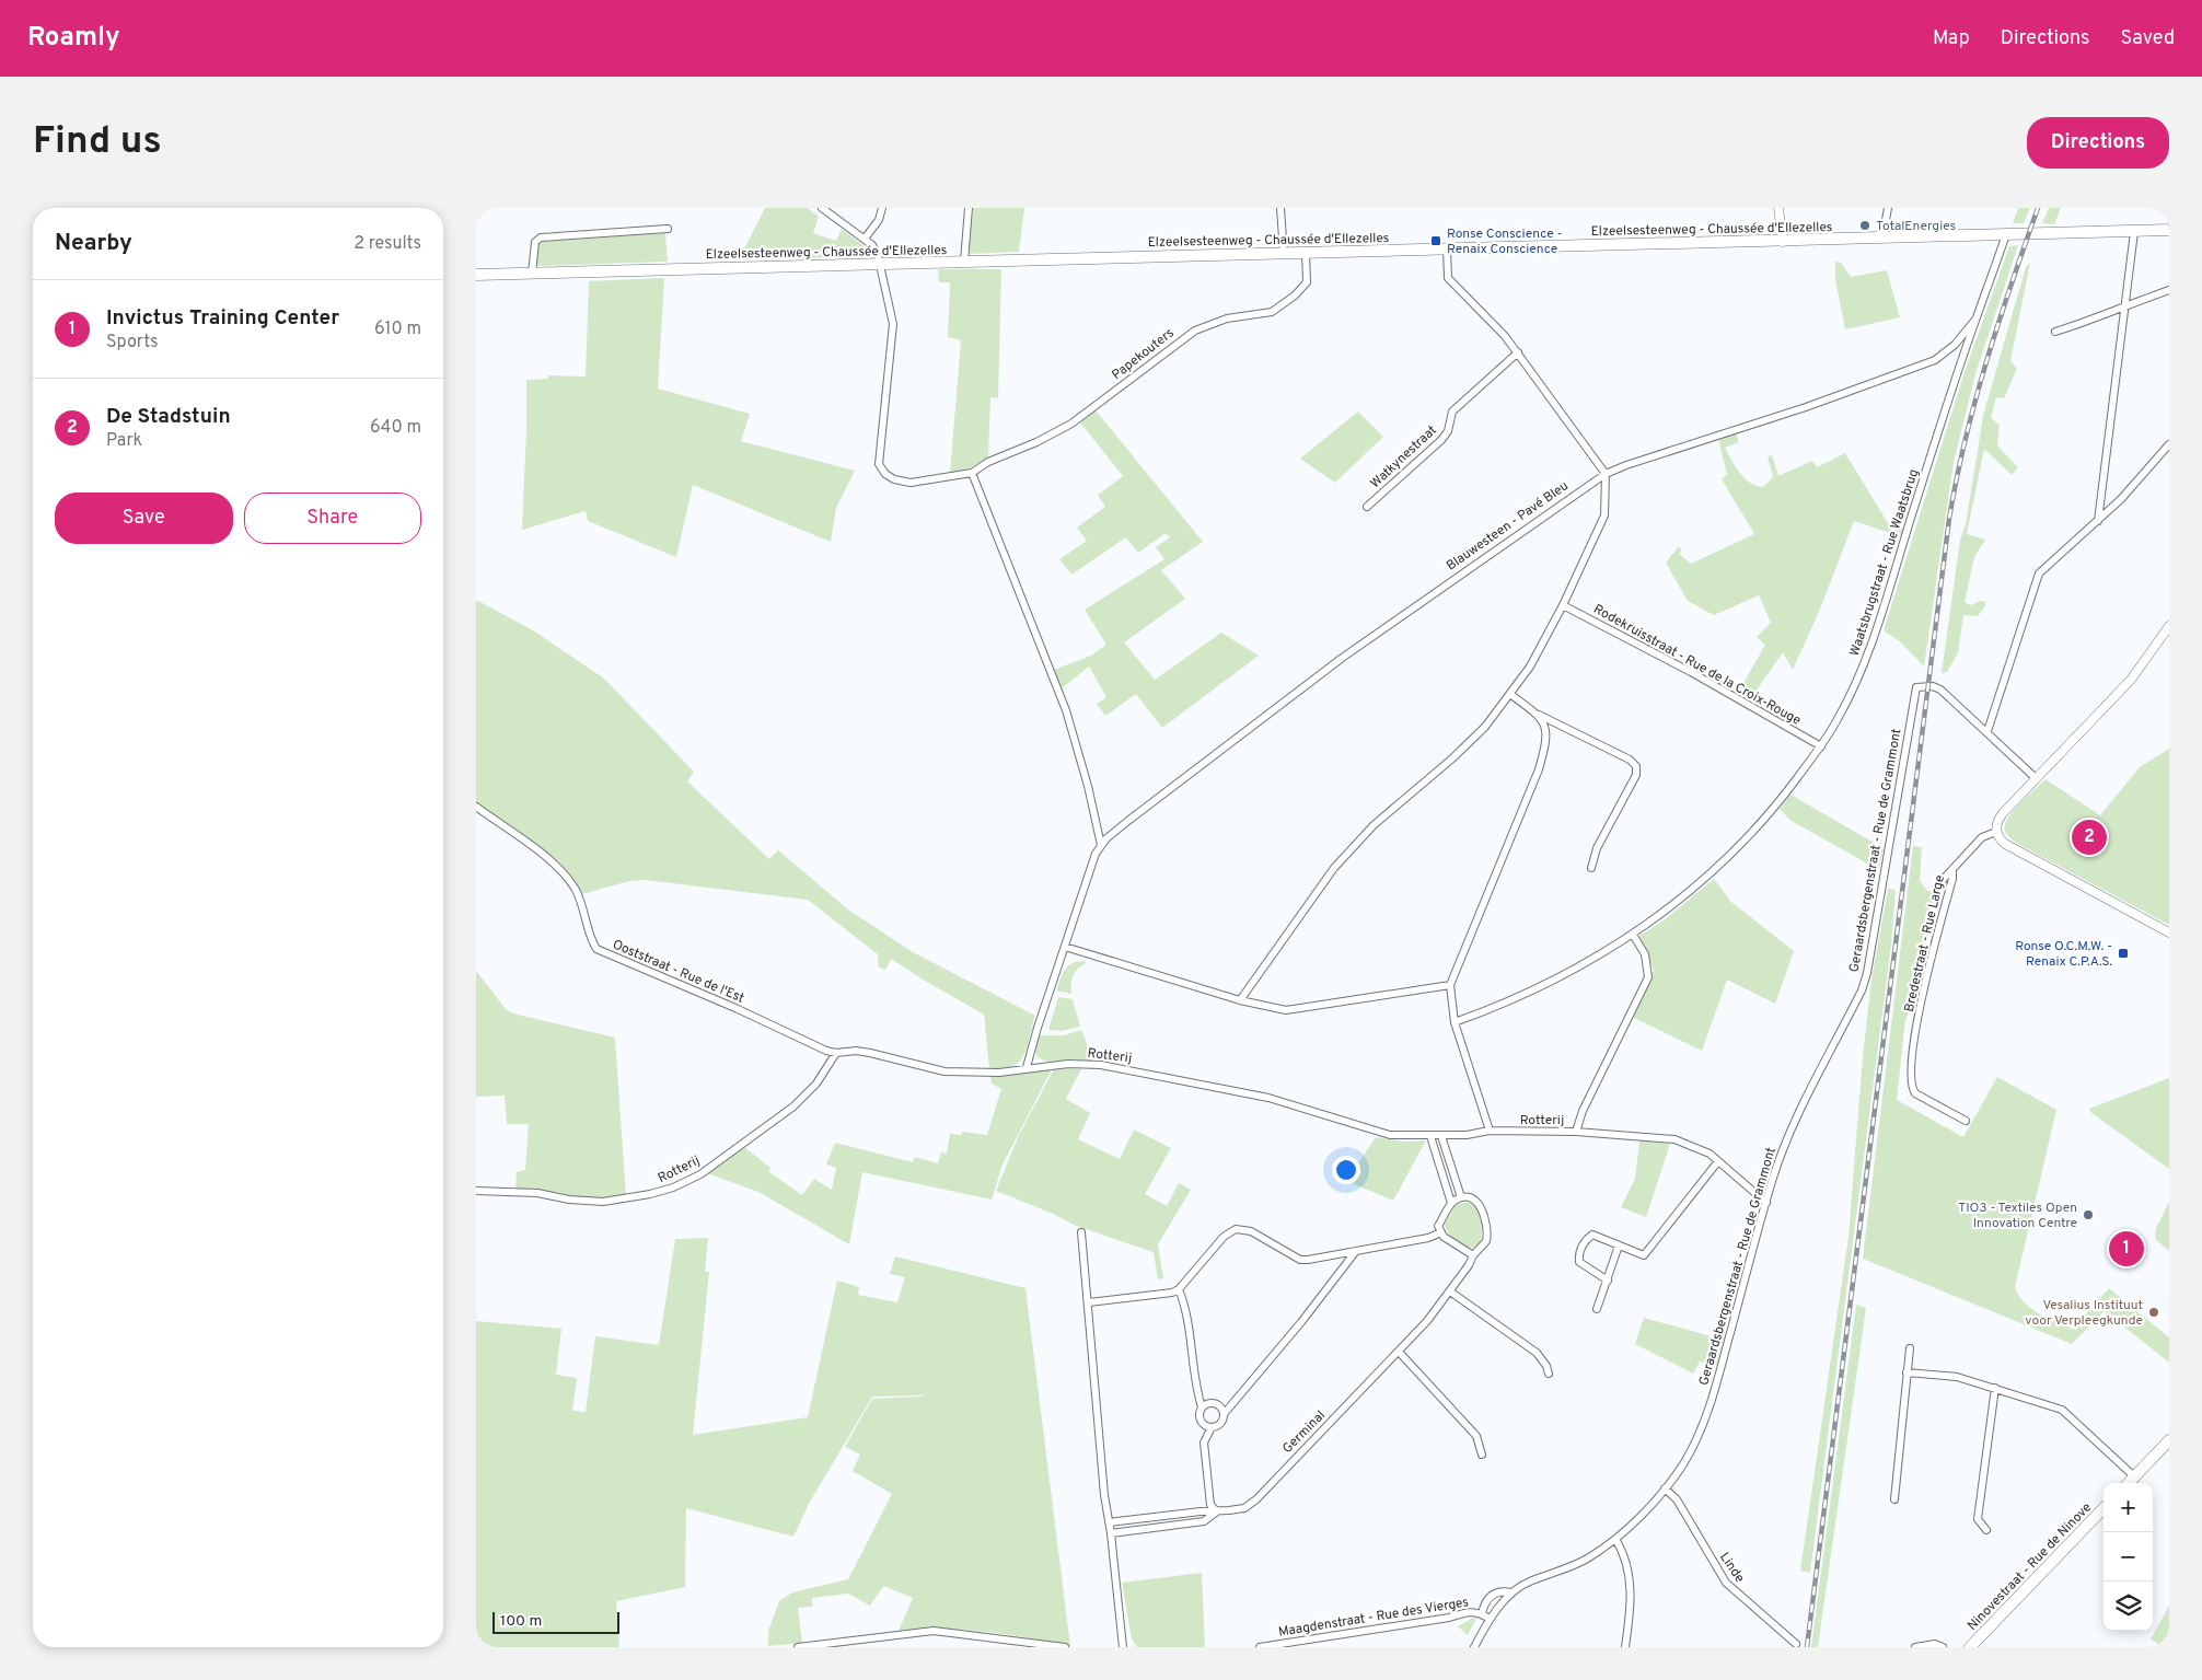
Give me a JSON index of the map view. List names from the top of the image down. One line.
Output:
{"streets":{"main road":["Elzeelsesteenweg - Chaussée d'Ellezelles","Ninovestraat - Rue de Ninove"],"street":["Papekouters","Watkynestraat","Blauwesteen - Pavé Bleu","Waatsbrugstraat - Rue Waatsbrug","Rodekruisstraat - Rue de la Croix-Rouge","Geraardsbergenstraat - Rue de Grammont","Bredestraat - Rue Large","Ooststraat - Rue de l'Est","Rotterij","Germinal","Linde","Maagdenstraat - Rue des Vierges"]},"crossings":[["Elzeelsesteenweg - Chaussée d'Ellezelles","Papekouters"],["Elzeelsesteenweg - Chaussée d'Ellezelles","Waatsbrugstraat - Rue Waatsbrug"],["Blauwesteen - Pavé Bleu","Waatsbrugstraat - Rue Waatsbrug"],["Waatsbrugstraat - Rue Waatsbrug","Rodekruisstraat - Rue de la Croix-Rouge"],["Geraardsbergenstraat - Rue de Grammont","Rotterij"],["Geraardsbergenstraat - Rue de Grammont","Linde"],["Geraardsbergenstraat - Rue de Grammont","Maagdenstraat - Rue des Vierges"],["Ooststraat - Rue de l'Est","Rotterij"]],"places":{"other":["TotalEnergies","TIO3 - Textiles Open Innovation Centre","Vesalius Instituut voor Verpleegkunde"],"transit":["Ronse Conscience - Renaix Conscience","Ronse O.C.M.W. - Renaix C.P.A.S."]},"scale_bar":"100 m","page":{"header":"Roamly","nav":["Map","Directions","Saved"],"buttons":["Directions",["Save","Share"]],"title":"Find us","heading":["Nearby","2 results"],"list":[{"mark":"1","name":"Invictus Training Center","note":"Sports","value":"610 m"},{"mark":"2","name":"De Stadstuin","note":"Park","value":"640 m"}],"pins":["2","1"],"map_buttons":["+","−"],"scale":"100 m"}}
